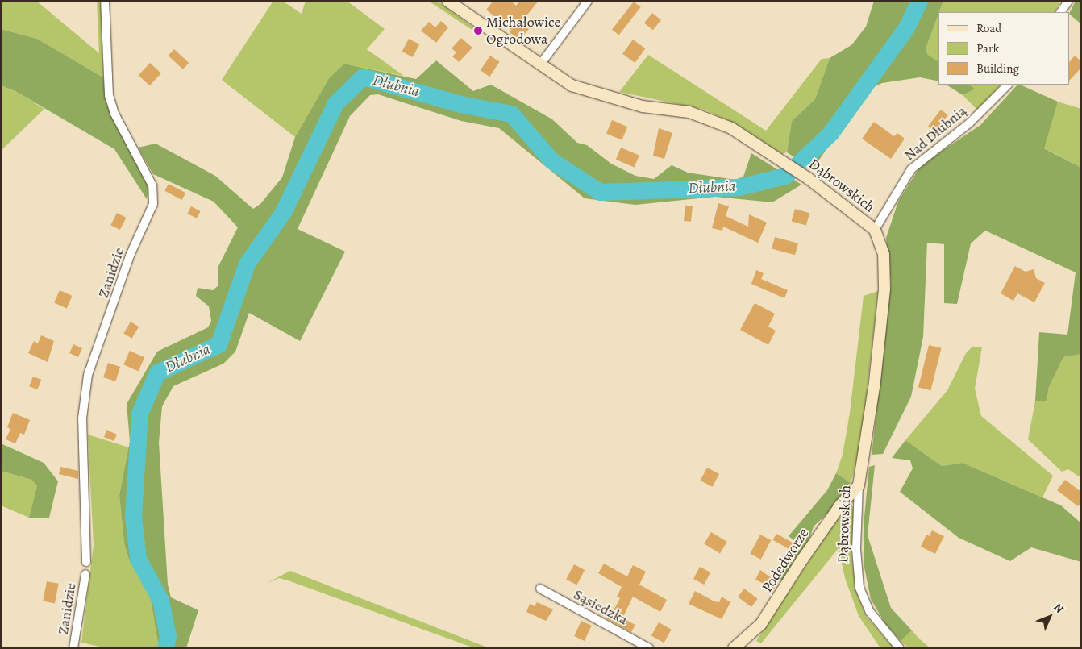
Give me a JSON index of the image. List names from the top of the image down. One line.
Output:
{"streets":{"street":["Nad Dłubnią","Dąbrowskich","Zanidzie","Podedworze","Sąsiedzka"]},"crossings":[["Nad Dłubnią","Dąbrowskich"],["Dąbrowskich","Podedworze"]],"water":["Dłubnia"],"places":["Michałowice Ogrodowa"],"legend":["Road","Park","Building"],"north":"top right"}
